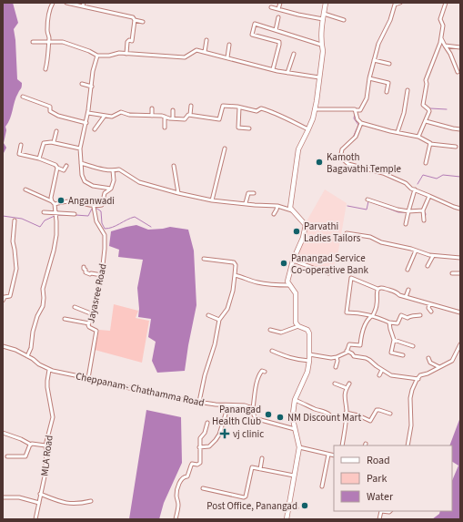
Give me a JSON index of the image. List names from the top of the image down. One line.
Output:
{"streets":{"street":["Jayasree Road","Cheppanam- Chathamma Road","MLA Road"]},"crossings":[["Jayasree Road","Cheppanam- Chathamma Road"],["Cheppanam- Chathamma Road","MLA Road"]],"places":{"other":["Kamoth Bagavathi Temple","Anganwadi","Parvathi Ladies Tailors","Panangad Service Co-operative Bank","Panangad Health Club","NM Discount Mart","Post Office, Panangad"],"health":["vj clinic"]},"legend":["Road","Park","Water"]}
